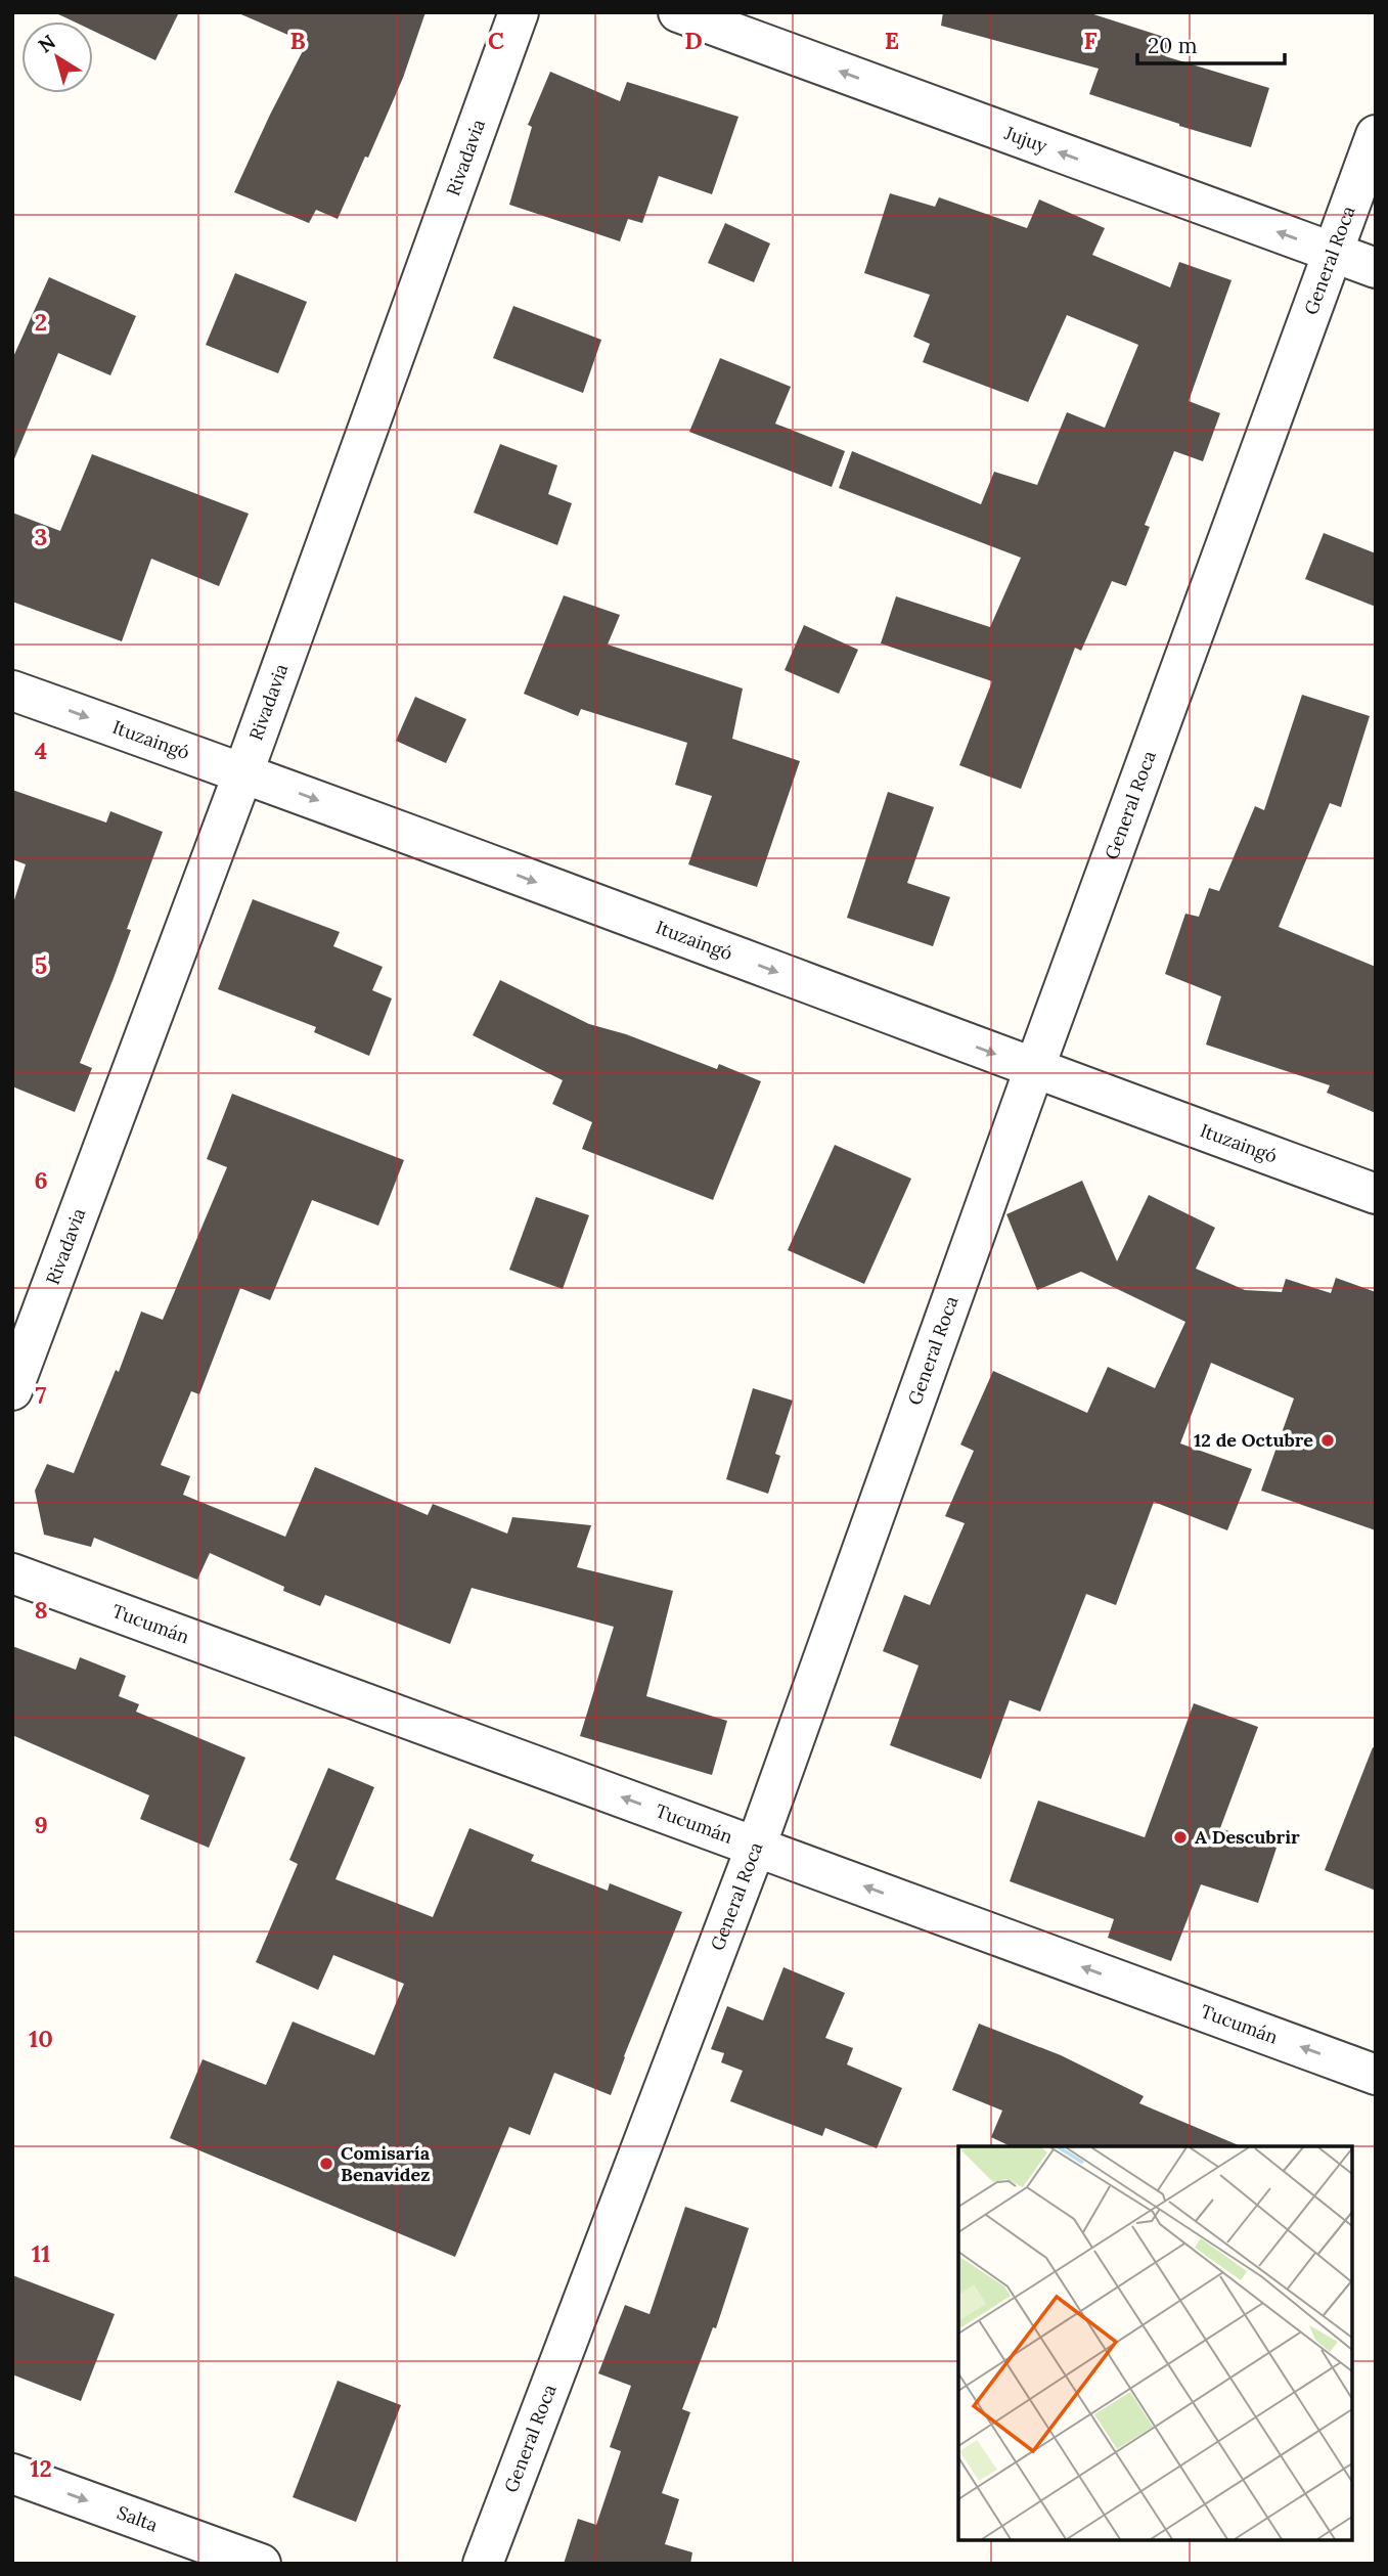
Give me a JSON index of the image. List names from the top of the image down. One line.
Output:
{"streets":{"street":["Jujuy","Rivadavia","General Roca","Ituzaingó","Tucumán","Salta"]},"crossings":[["Jujuy","General Roca"],["Rivadavia","Ituzaingó"],["General Roca","Ituzaingó"],["General Roca","Tucumán"]],"one_way":["Jujuy","Ituzaingó","Tucumán","Salta"],"places":["12 de Octubre","A Descubrir","Comisaría Benavidez"],"scale_bar":"20 m","north":"top left","grid":{"columns":["B","C","D","E","F"],"rows":["2","3","4","5","6","7","8","9","10","11","12"]}}
